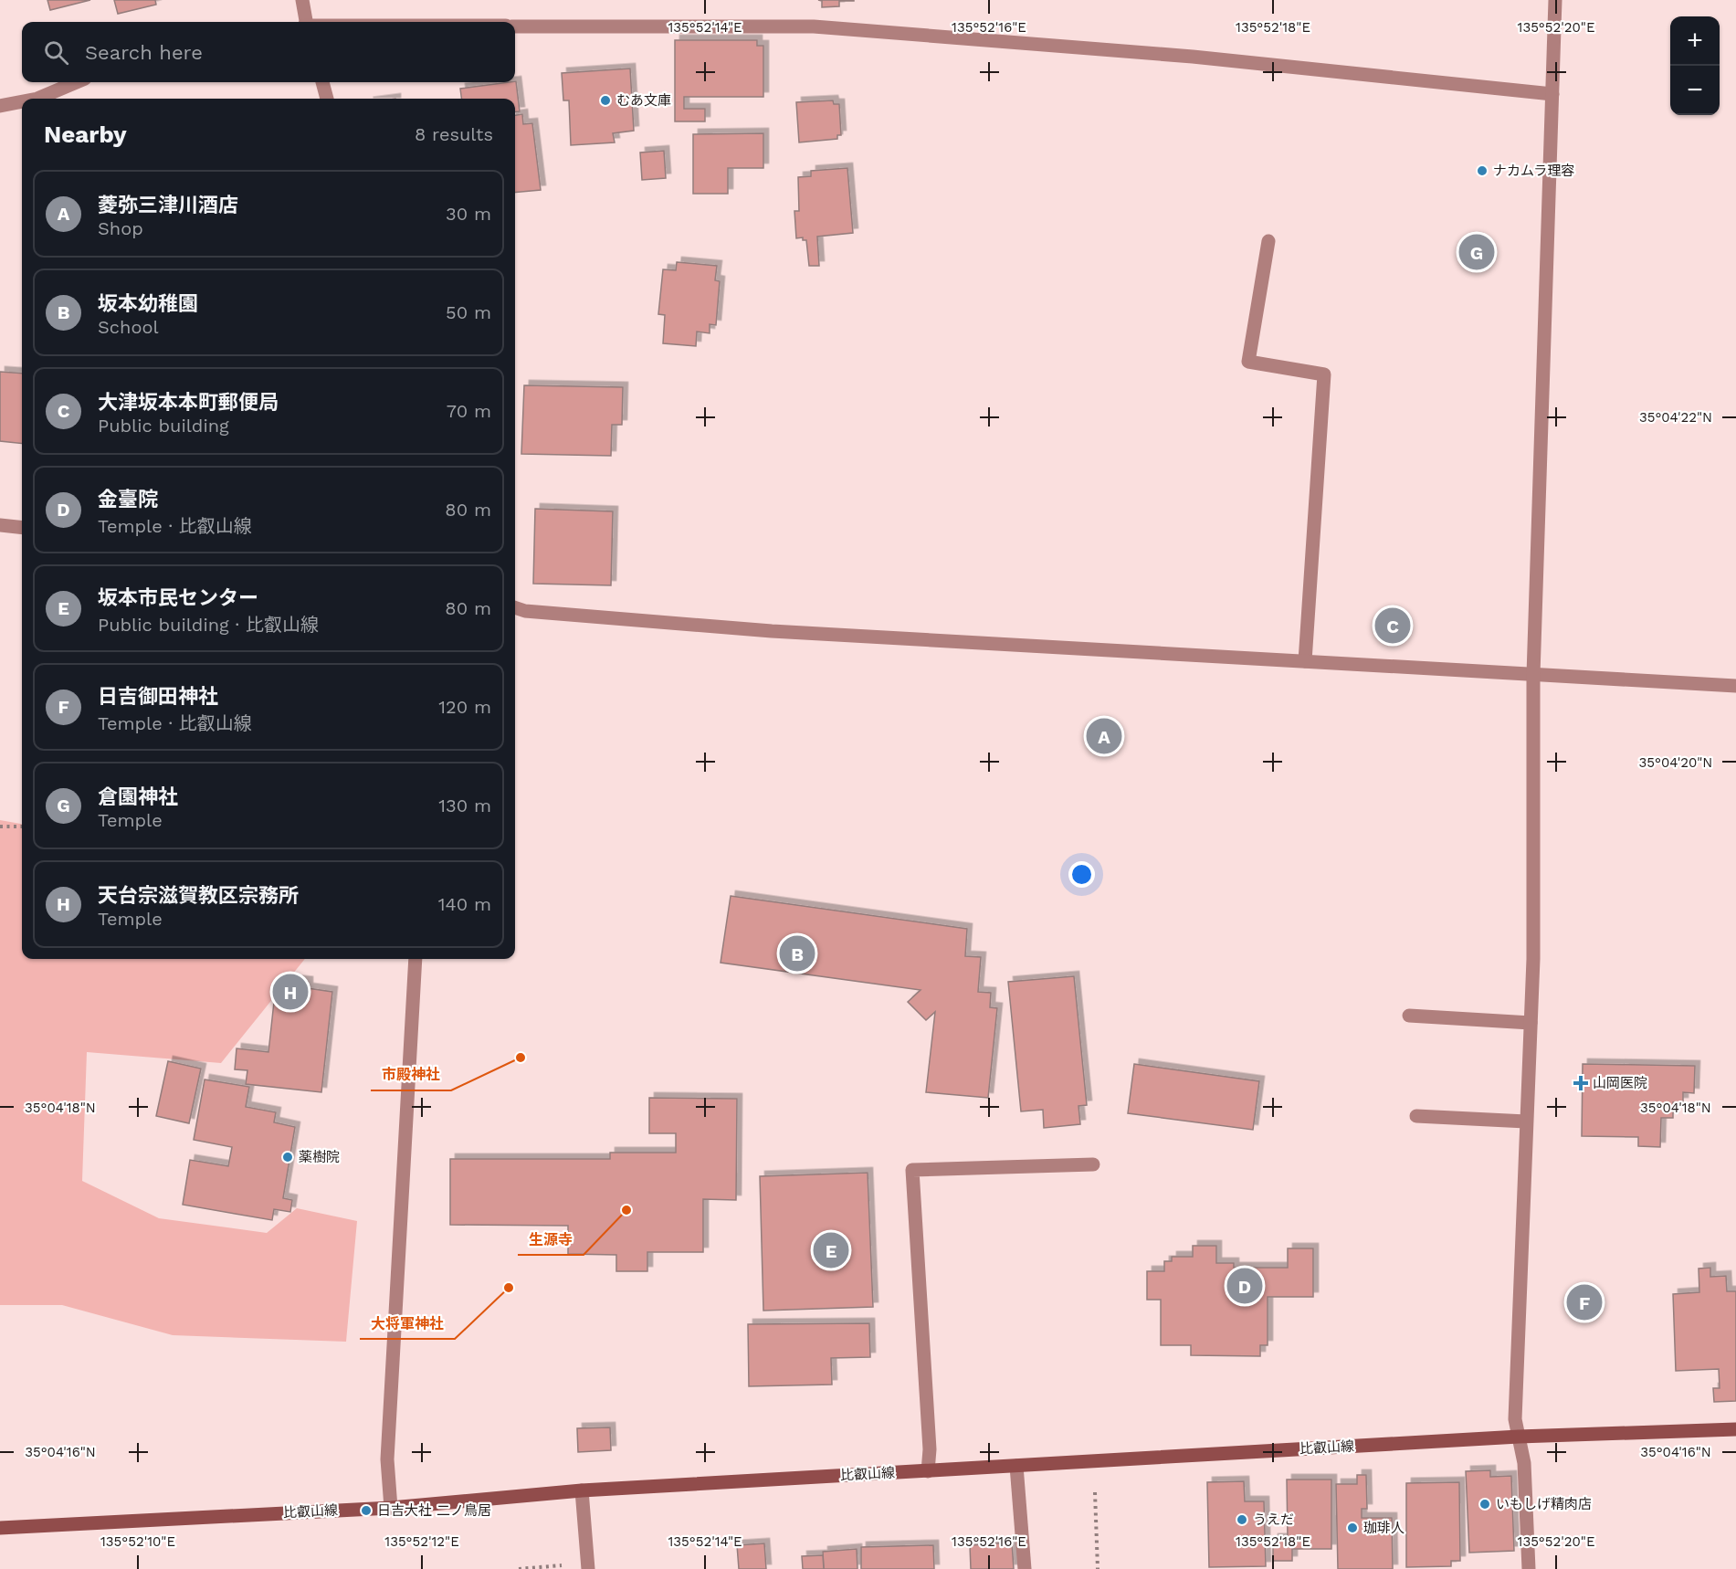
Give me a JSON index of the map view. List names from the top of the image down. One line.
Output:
{"streets":{"main road":["比叡山線"]},"places":{"other":["むあ文庫","ナカムラ理容","市殿神社","薬樹院","生源寺","大将軍神社","いもしげ精肉店","日吉大社 二ノ鳥居","うえだ","珈琲人"],"health":["山岡医院"]},"page":{"map_buttons":["+","−"],"search":"Search here","heading":["Nearby","8 results"],"list":[{"mark":"A","name":"菱弥三津川酒店","note":"Shop","value":"30 m"},{"mark":"B","name":"坂本幼稚園","note":"School","value":"50 m"},{"mark":"C","name":"大津坂本本町郵便局","note":"Public building","value":"70 m"},{"mark":"D","name":"金臺院","note":"Temple · 比叡山線","value":"80 m"},{"mark":"E","name":"坂本市民センター","note":"Public building · 比叡山線","value":"80 m"},{"mark":"F","name":"日吉御田神社","note":"Temple · 比叡山線","value":"120 m"},{"mark":"G","name":"倉園神社","note":"Temple","value":"130 m"},{"mark":"H","name":"天台宗滋賀教区宗務所","note":"Temple","value":"140 m"}],"pins":["G","C","A","B","H","E","D","F"]},"coordinates":["135°52'14\"E","135°52'16\"E","135°52'18\"E","135°52'20\"E","35°04'22\"N","35°04'20\"N","35°04'18\"N","35°04'16\"N","135°52'10\"E","135°52'12\"E"]}
